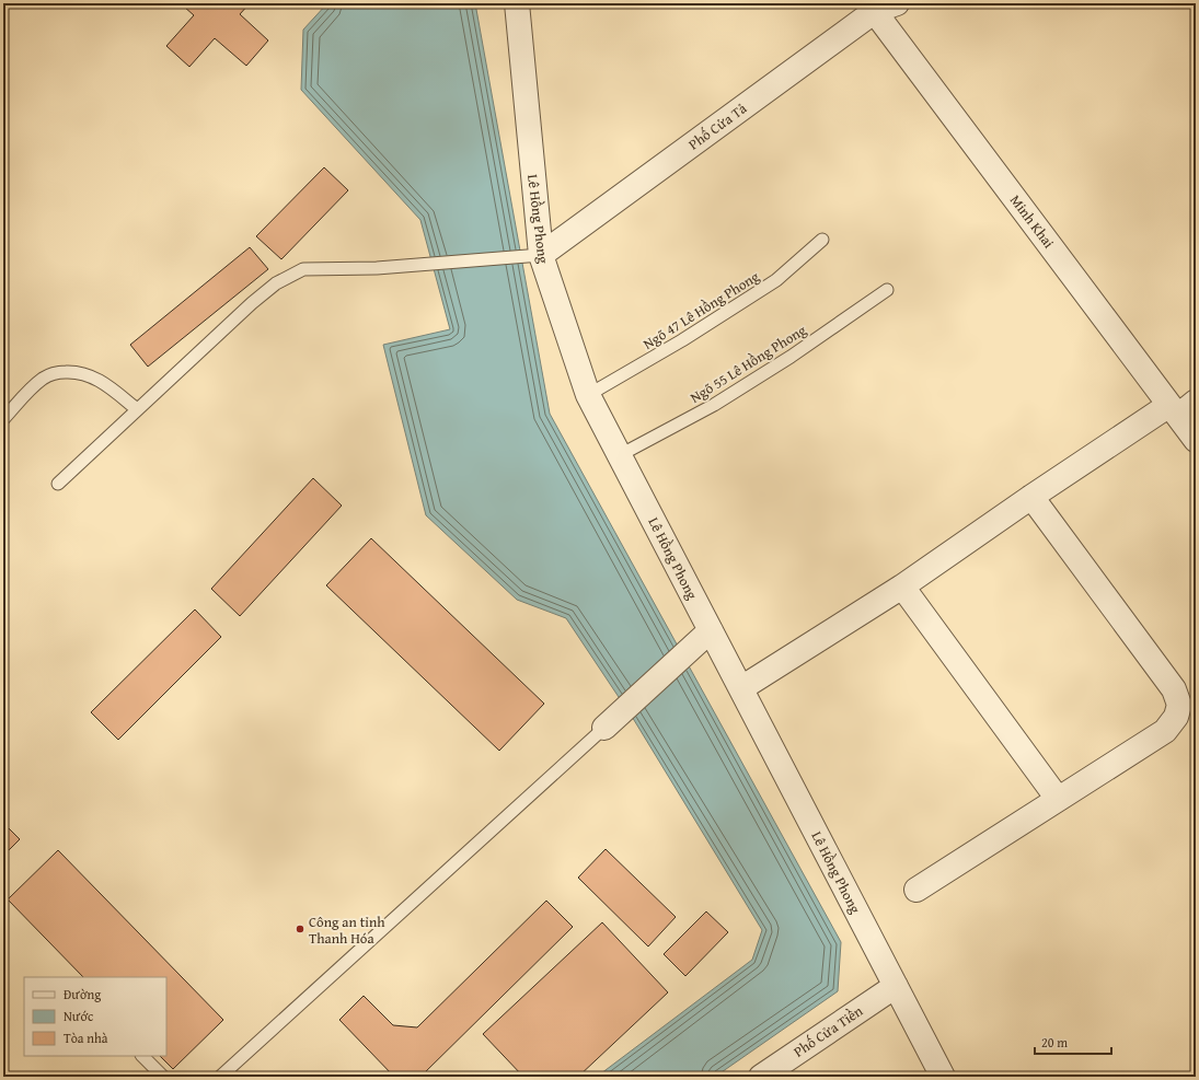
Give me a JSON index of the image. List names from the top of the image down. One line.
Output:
{"streets":{"street":["Phố Cửa Tả","Lê Hồng Phong","Minh Khai","Phố Cửa Tiền"],"lane":["Ngõ 47 Lê Hồng Phong","Ngõ 55 Lê Hồng Phong"]},"crossings":[["Phố Cửa Tả","Lê Hồng Phong"],["Phố Cửa Tả","Minh Khai"],["Lê Hồng Phong","Ngõ 47 Lê Hồng Phong"],["Lê Hồng Phong","Ngõ 55 Lê Hồng Phong"],["Lê Hồng Phong","Phố Cửa Tiền"]],"places":["Công an tỉnh Thanh Hóa"],"legend":["Đường","Nước","Tòa nhà"],"scale_bar":"20 m"}
